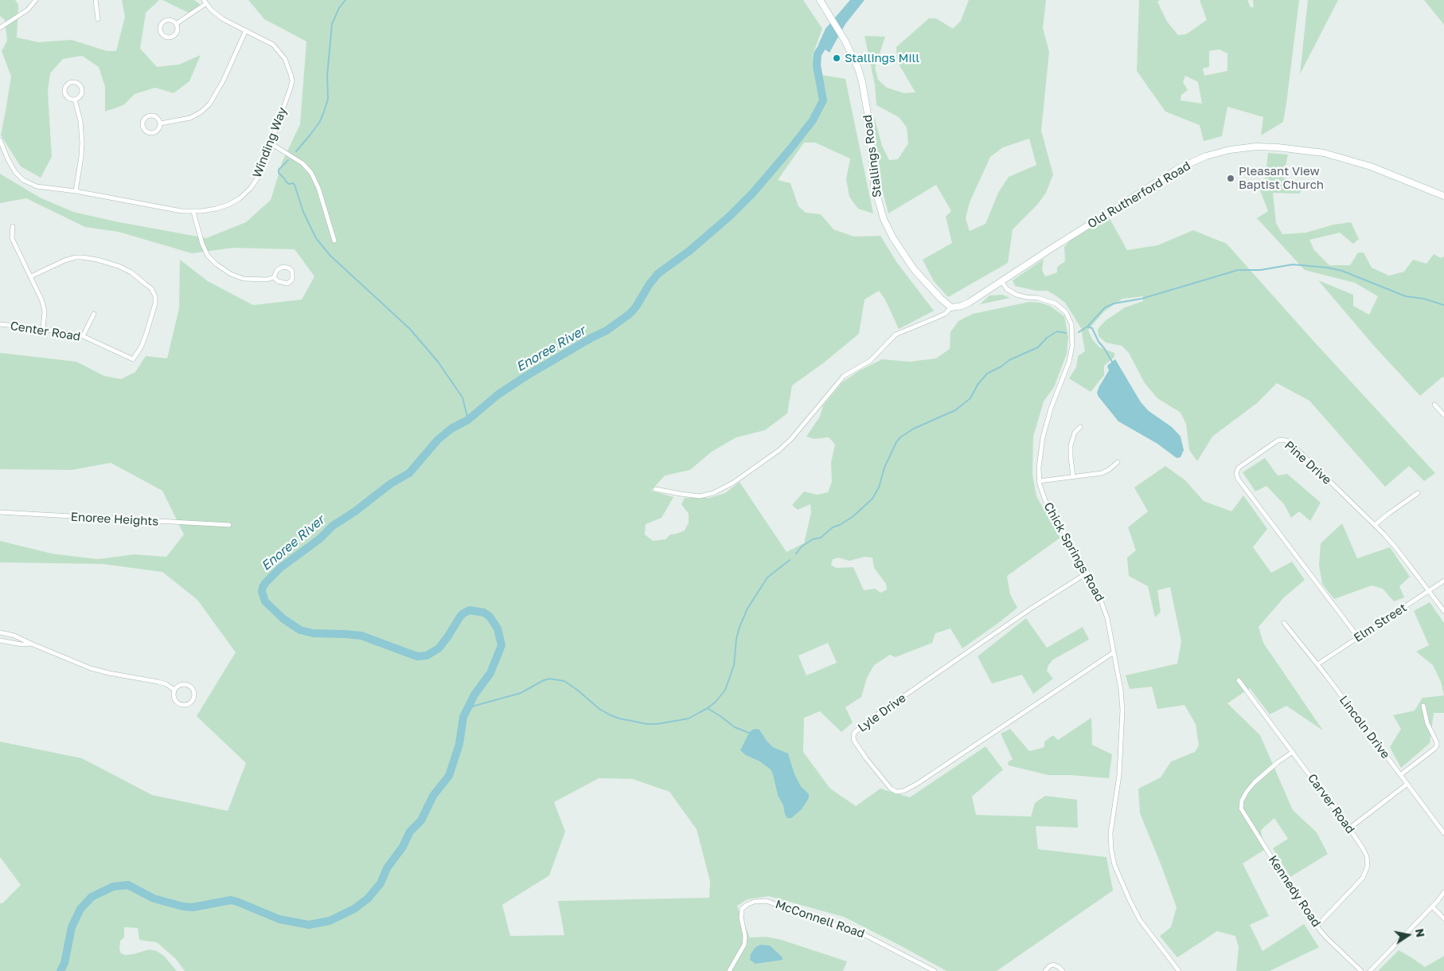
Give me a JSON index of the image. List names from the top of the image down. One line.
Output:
{"streets":{"street":["Winding Way","Stallings Road","Old Rutherford Road","Center Road","Pine Drive","Enoree Heights","Chick Springs Road","Elm Street","Lyle Drive","Lincoln Drive","Carver Road","Kennedy Road","McConnell Road"]},"crossings":[["Stallings Road","Old Rutherford Road"],["Old Rutherford Road","Chick Springs Road"],["Pine Drive","Elm Street"],["Chick Springs Road","Lyle Drive"],["Elm Street","Lincoln Drive"],["Carver Road","Kennedy Road"]],"water":["Enoree River"],"places":["Stallings Mill","Pleasant View Baptist Church"],"north":"right"}
